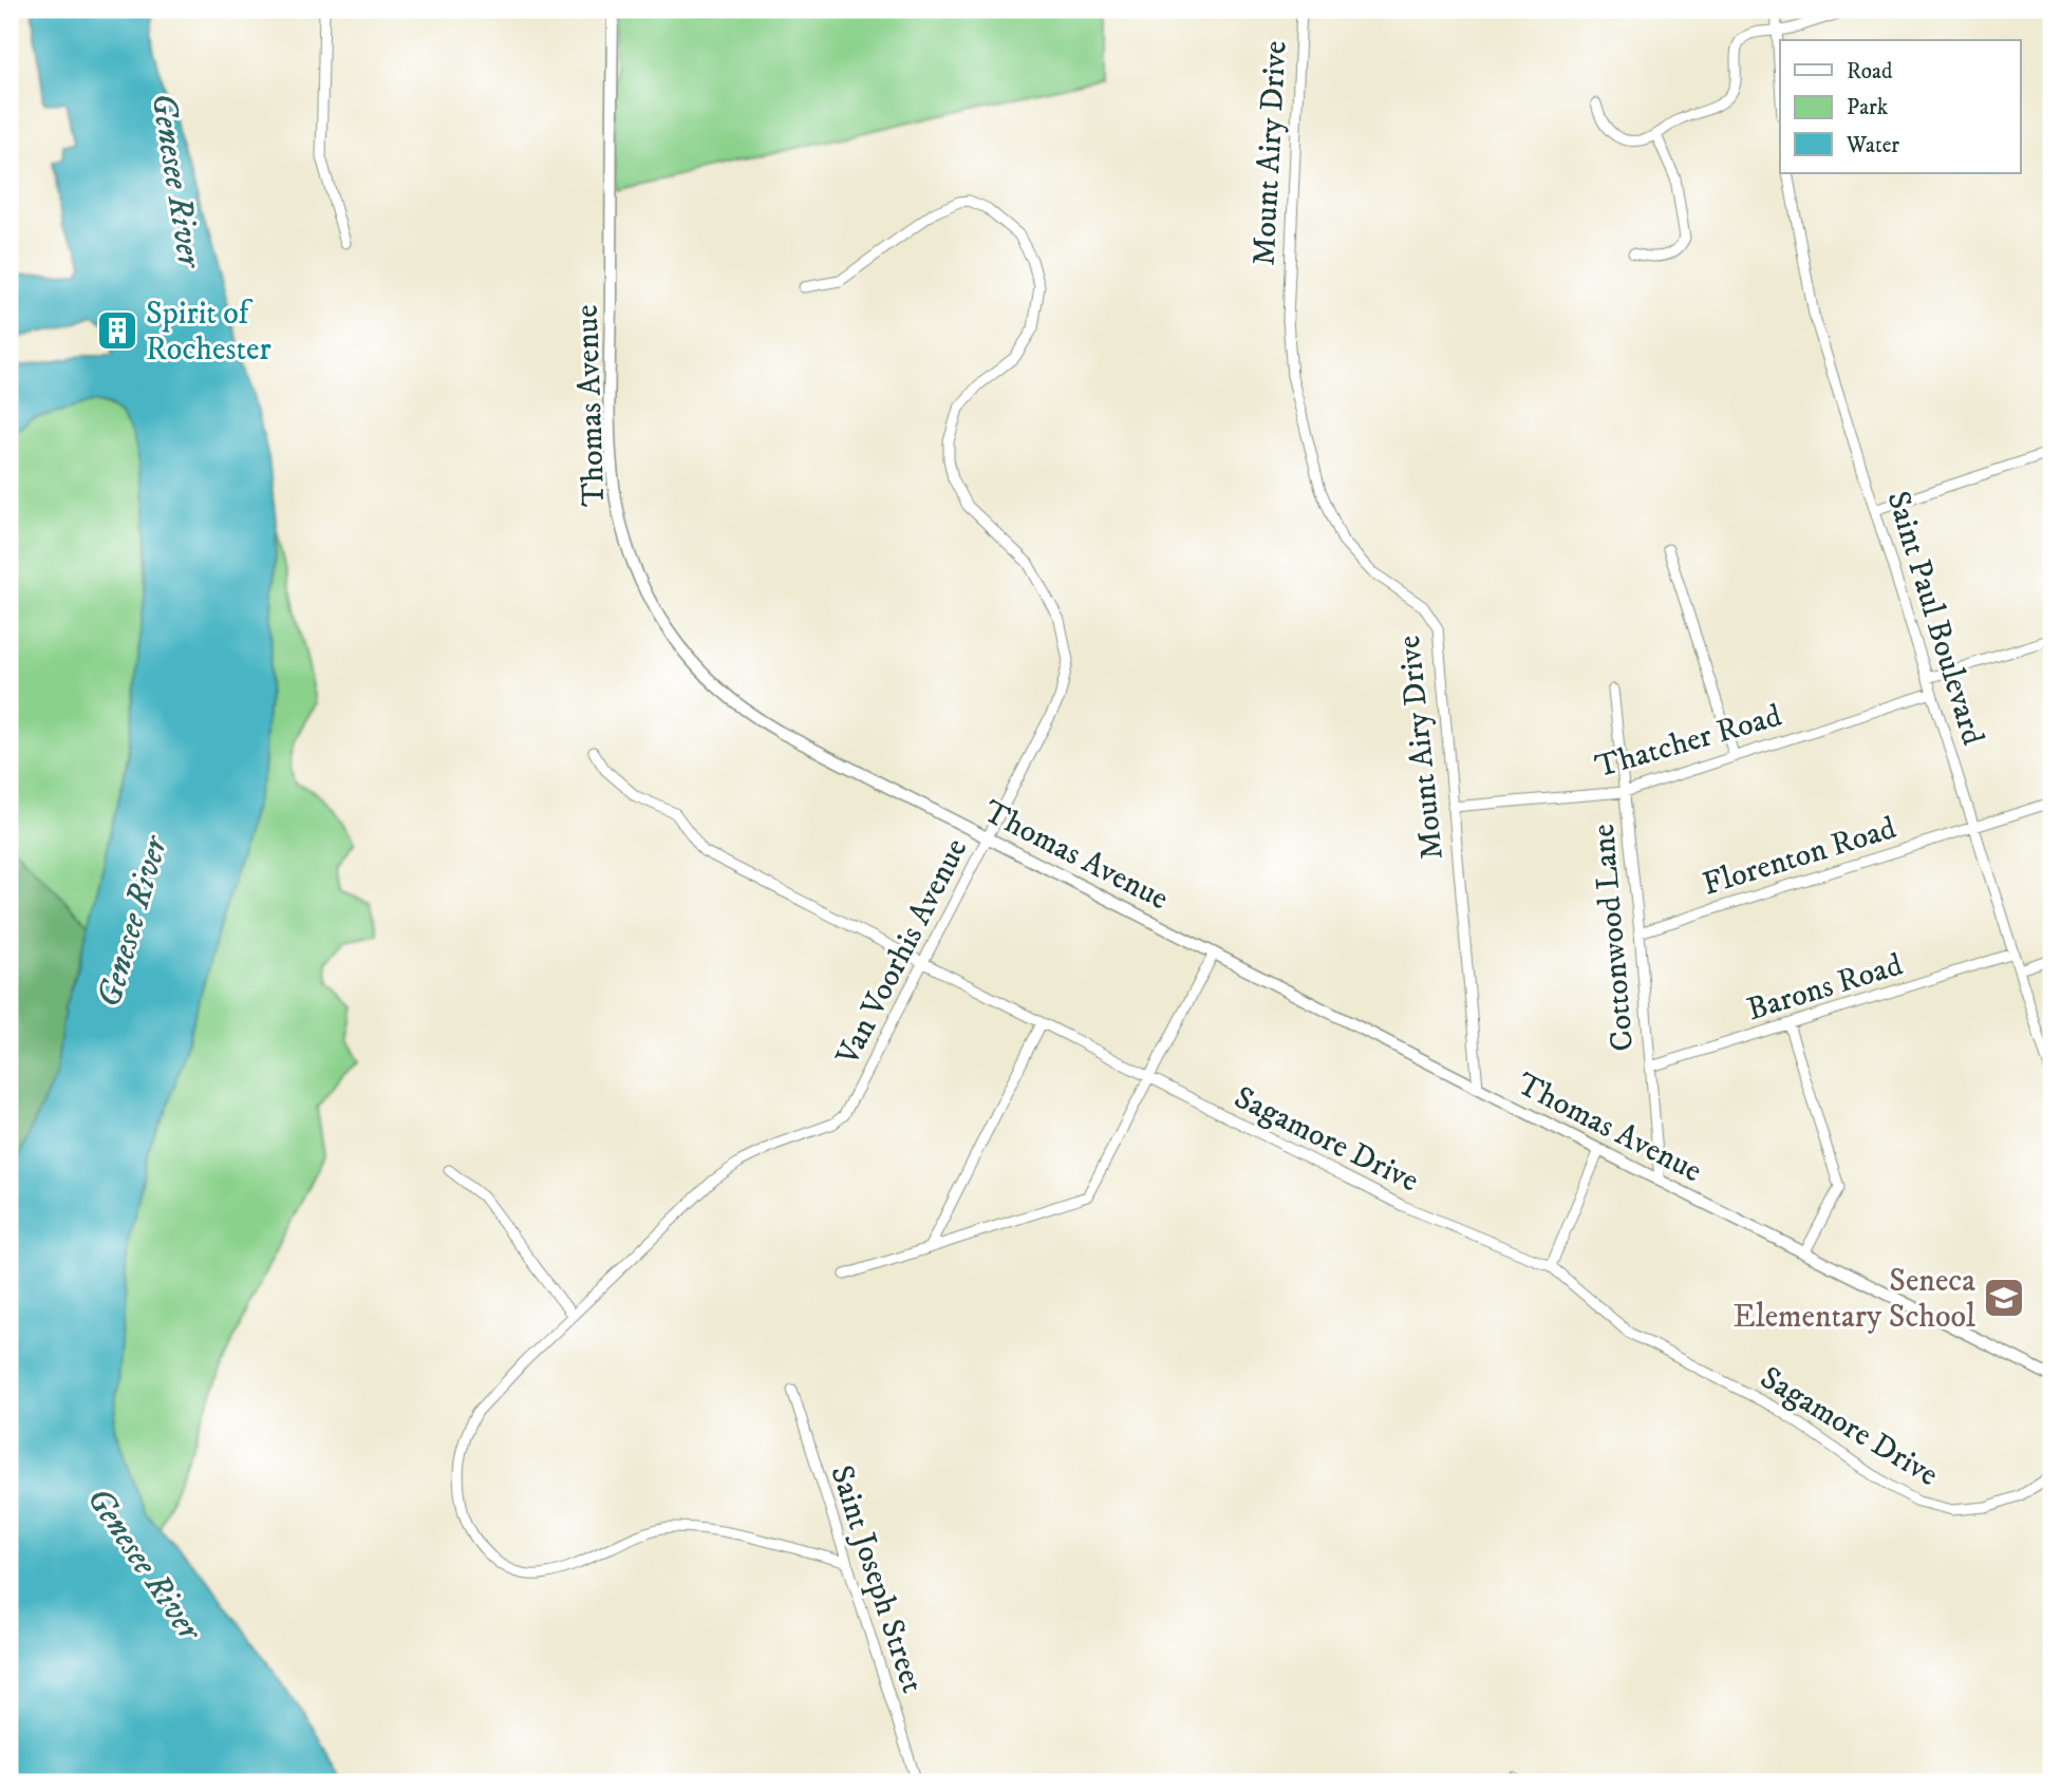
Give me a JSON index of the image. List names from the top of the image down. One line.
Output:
{"streets":{"main road":["Thomas Avenue"],"street":["Mount Airy Drive","Saint Paul Boulevard","Thatcher Road","Florenton Road","Cottonwood Lane","Van Voorhis Avenue","Barons Road","Sagamore Drive","Saint Joseph Street"]},"crossings":[["Mount Airy Drive","Thomas Avenue"],["Mount Airy Drive","Thatcher Road"],["Thomas Avenue","Cottonwood Lane"],["Thomas Avenue","Van Voorhis Avenue"],["Saint Paul Boulevard","Thatcher Road"],["Saint Paul Boulevard","Florenton Road"],["Saint Paul Boulevard","Barons Road"],["Thatcher Road","Cottonwood Lane"],["Florenton Road","Cottonwood Lane"],["Cottonwood Lane","Barons Road"],["Van Voorhis Avenue","Sagamore Drive"],["Van Voorhis Avenue","Saint Joseph Street"]],"water":["Genesee River"],"places":{"building":["Spirit of Rochester"],"school or university":["Seneca Elementary School"]},"legend":["Road","Park","Water"]}
